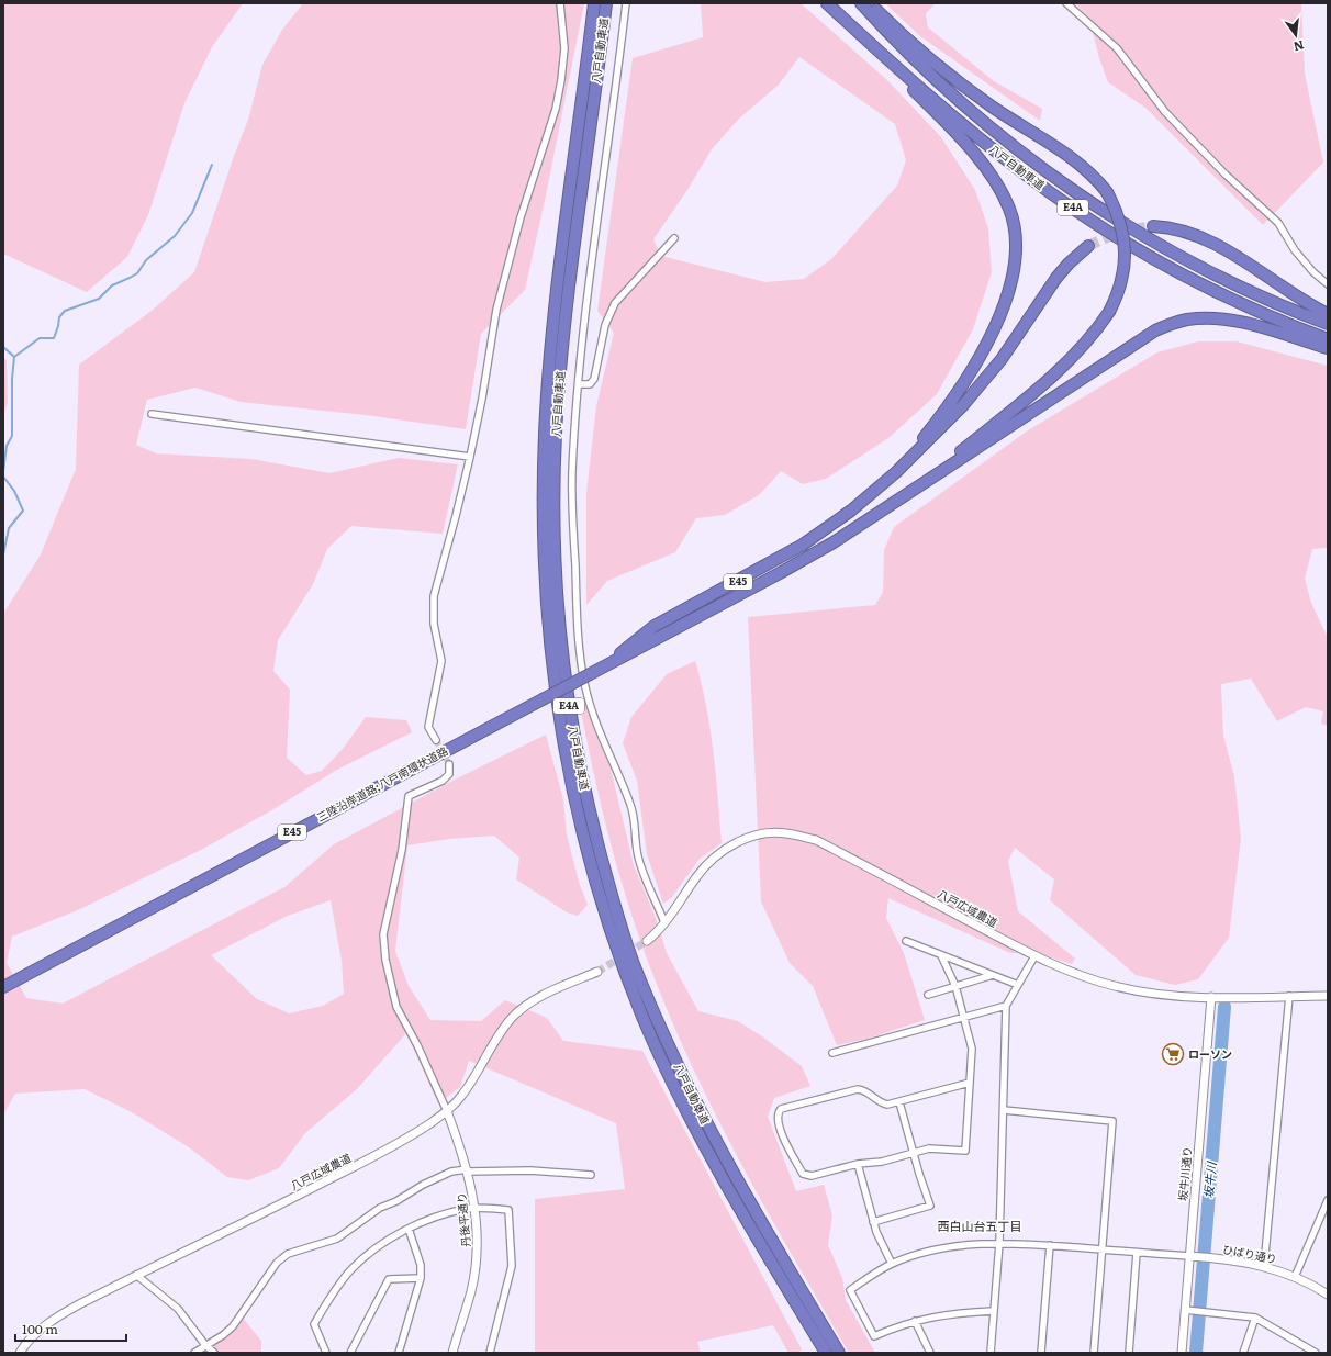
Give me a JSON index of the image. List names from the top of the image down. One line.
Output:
{"streets":{"highway":["八戸自動車道","E4A","E45","三陸沿岸道路;八戸南環状道路"],"street":["八戸広域農道","坂牛川通り","丹後平通り","ひばり通り"]},"crossings":[["八戸広域農道","坂牛川通り"],["八戸広域農道","丹後平通り"],["坂牛川通り","ひばり通り"]],"districts":["西白山台五丁目"],"water":["坂牛川"],"places":{"supermarket":["ローソン"]},"scale_bar":"100 m","north":"bottom"}
